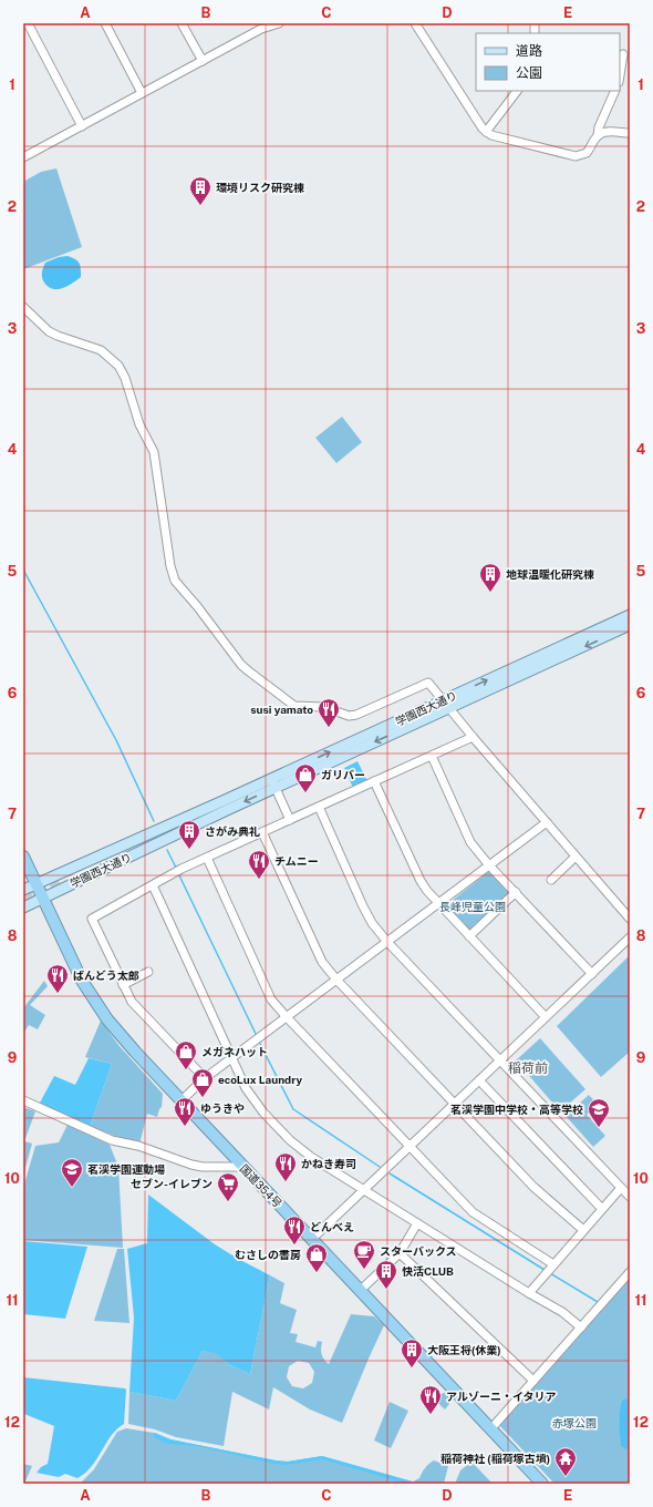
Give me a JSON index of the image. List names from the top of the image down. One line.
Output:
{"streets":{"highway":["国道354号"],"main road":["学園西大通り"]},"crossings":[["学園西大通り","国道354号"]],"districts":["稲荷前"],"parks":["長峰児童公園","赤塚公園"],"places":{"building":["環境リスク研究棟","地球温暖化研究棟","さがみ典礼","快活CLUB","大阪王将(休業)"],"restaurant":["susi yamato","チムニー","ばんどう太郎","ゆうきや","かねき寿司","どんべえ","アルゾーニ・イタリア"],"shop":["ガリバー","メガネハット","ecoLux Laundry","むさしの書房"],"school or university":["茗渓学園中学校・高等学校","茗渓学園運動場"],"supermarket":["セブン-イレブン"],"cafe":["スターバックス"],"temple":["稲荷神社 (稲荷塚古墳)"]},"legend":["道路","公園"],"grid":{"columns":["A","B","C","D","E"],"rows":["1","2","3","4","5","6","7","8","9","10","11","12"]}}
